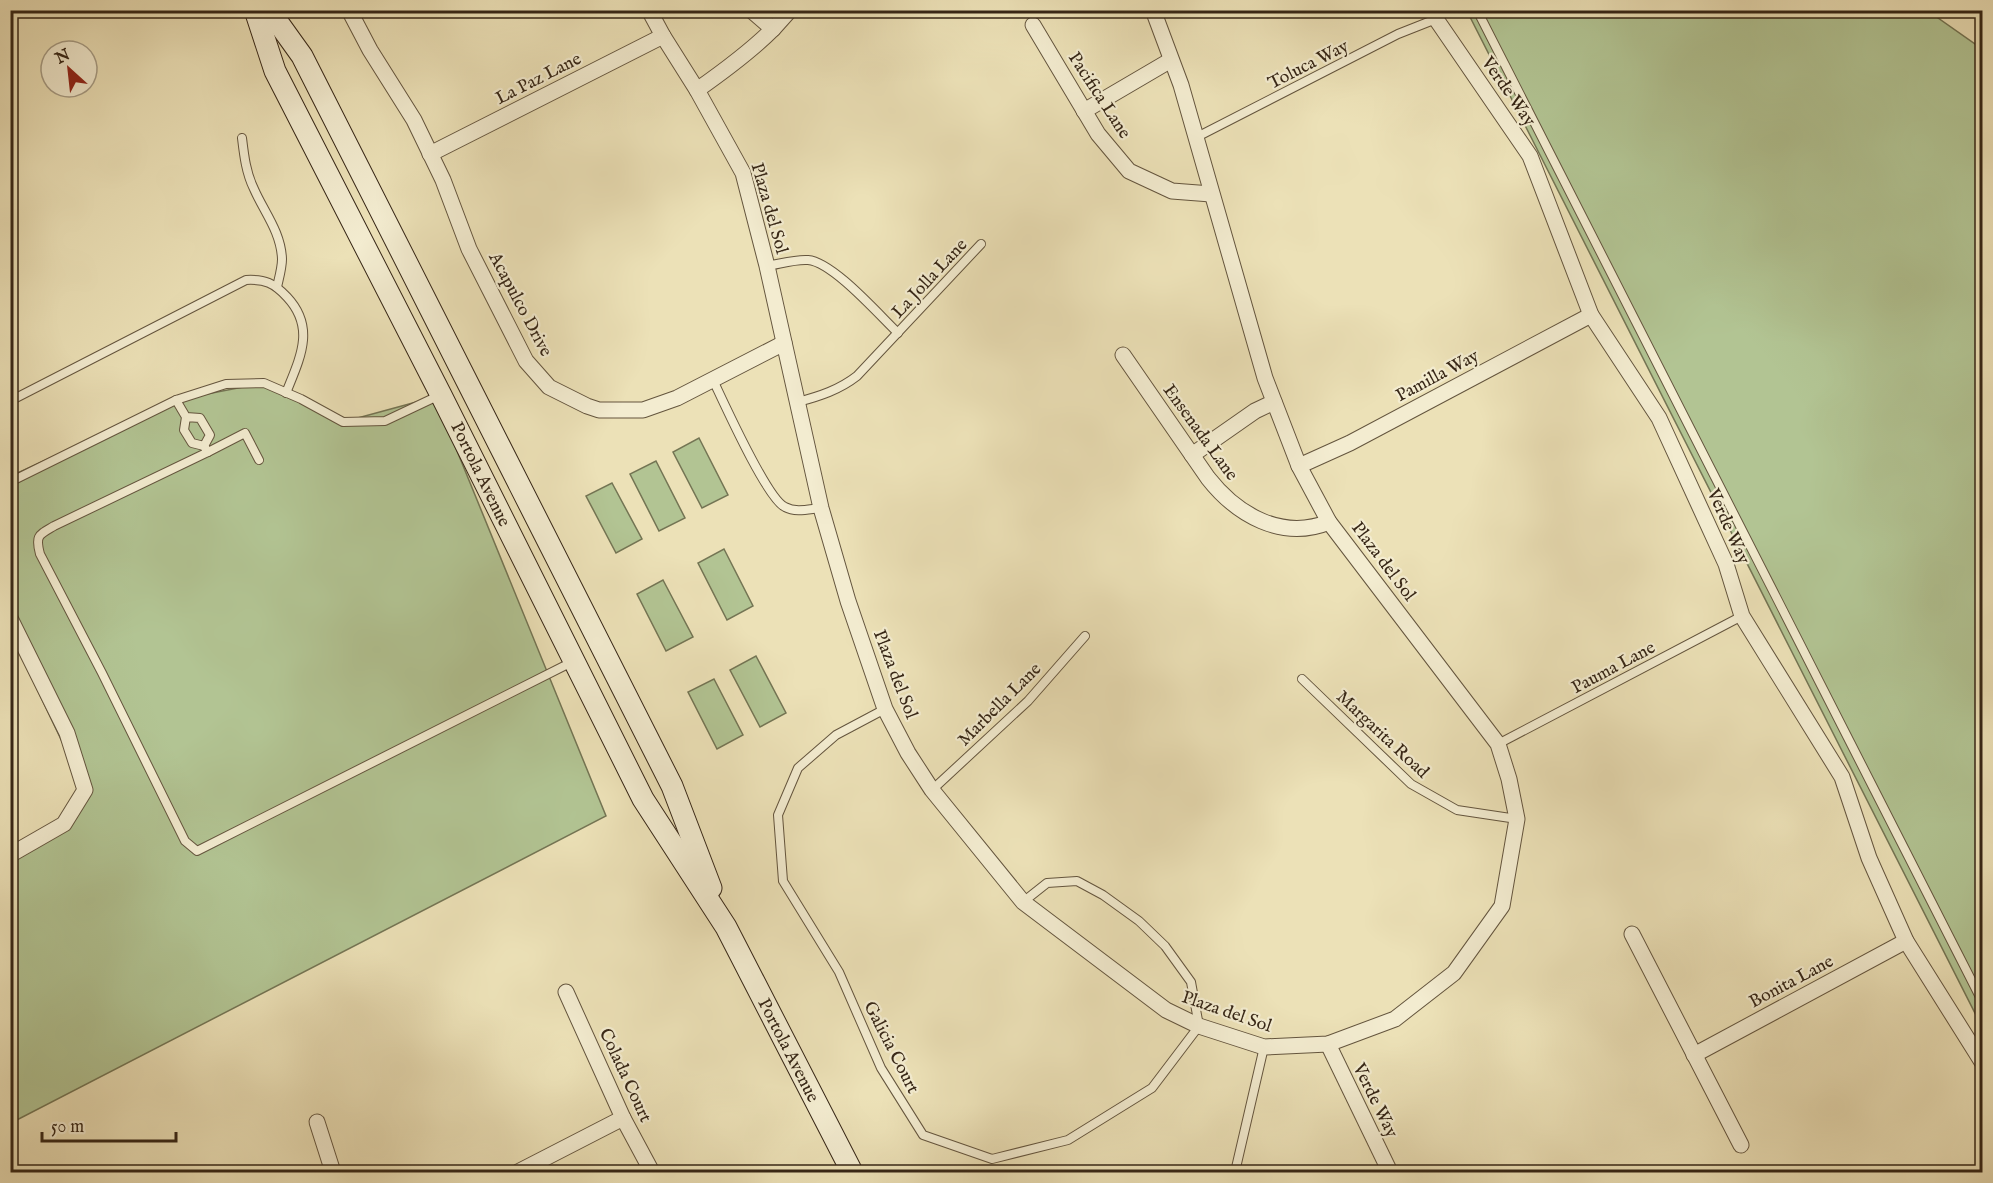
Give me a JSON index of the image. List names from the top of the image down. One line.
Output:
{"streets":{"main road":["Portola Avenue"],"street":["La Paz Lane","Verde Way","Pacifica Lane","Plaza del Sol","Acapulco Drive","Pamilla Way","Ensenada Lane","Bonita Lane","Colada Court"],"lane":["Toluca Way","La Jolla Lane","Pauma Lane","Marbella Lane","Margarita Road","Galicia Court"]},"crossings":[["Toluca Way","Verde Way"],["Toluca Way","Plaza del Sol"],["La Paz Lane","Plaza del Sol"],["La Paz Lane","Acapulco Drive"],["Verde Way","Plaza del Sol"],["Verde Way","Pamilla Way"],["Verde Way","Pauma Lane"],["Verde Way","Bonita Lane"],["Pacifica Lane","Plaza del Sol"],["Plaza del Sol","La Jolla Lane"],["Plaza del Sol","Acapulco Drive"],["Plaza del Sol","Pamilla Way"],["Plaza del Sol","Ensenada Lane"],["Plaza del Sol","Pauma Lane"],["Plaza del Sol","Marbella Lane"],["Plaza del Sol","Margarita Road"],["Plaza del Sol","Galicia Court"]],"scale_bar":"50 m","north":"top left"}
